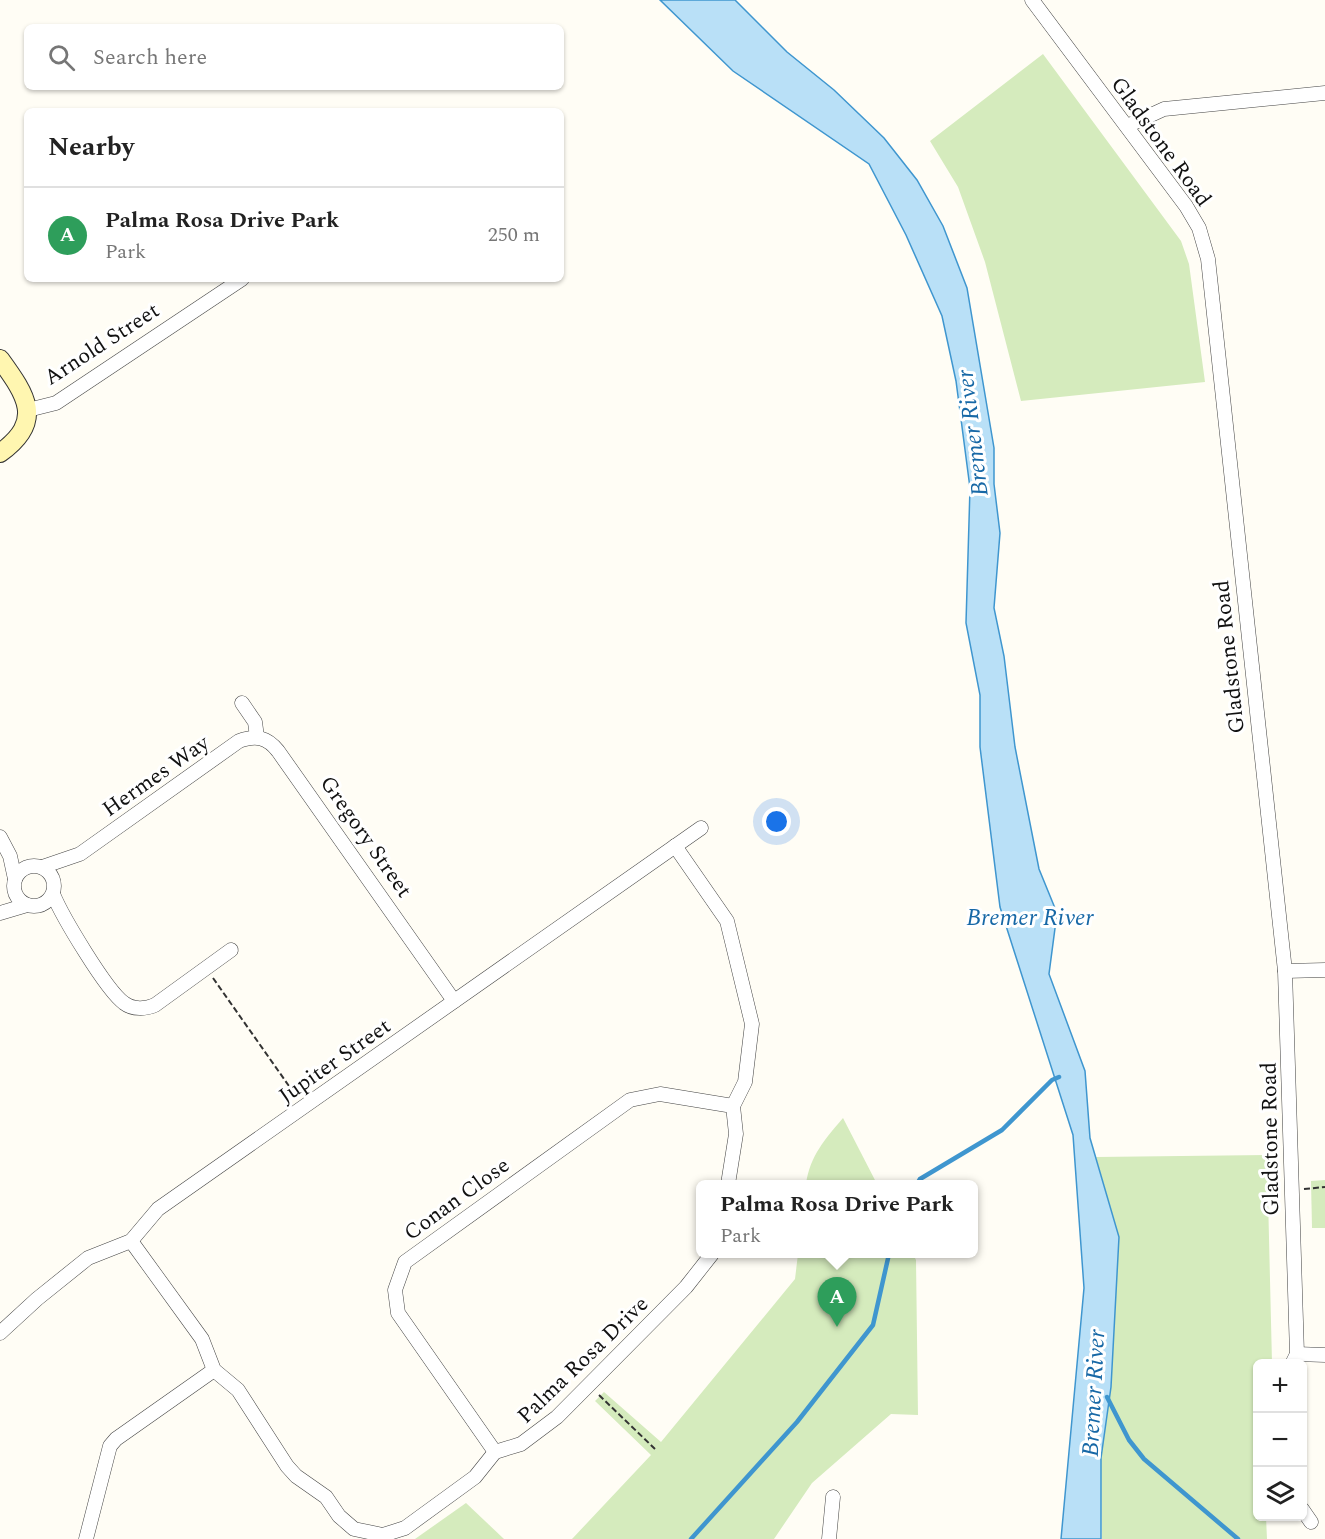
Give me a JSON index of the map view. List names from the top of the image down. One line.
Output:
{"streets":{"main road":["Arnold Street"],"street":["Gladstone Road","Hermes Way","Gregory Street","Jupiter Street","Conan Close","Palma Rosa Drive"]},"crossings":[["Hermes Way","Gregory Street"],["Gregory Street","Jupiter Street"],["Conan Close","Palma Rosa Drive"]],"water":["Bremer River"],"page":{"search":"Search here","heading":"Nearby","list":[{"mark":"A","name":"Palma Rosa Drive Park","note":"Park","value":"250 m"}],"popup":["Palma Rosa Drive Park","Park"],"pins":"A","map_buttons":["+","−"]}}
